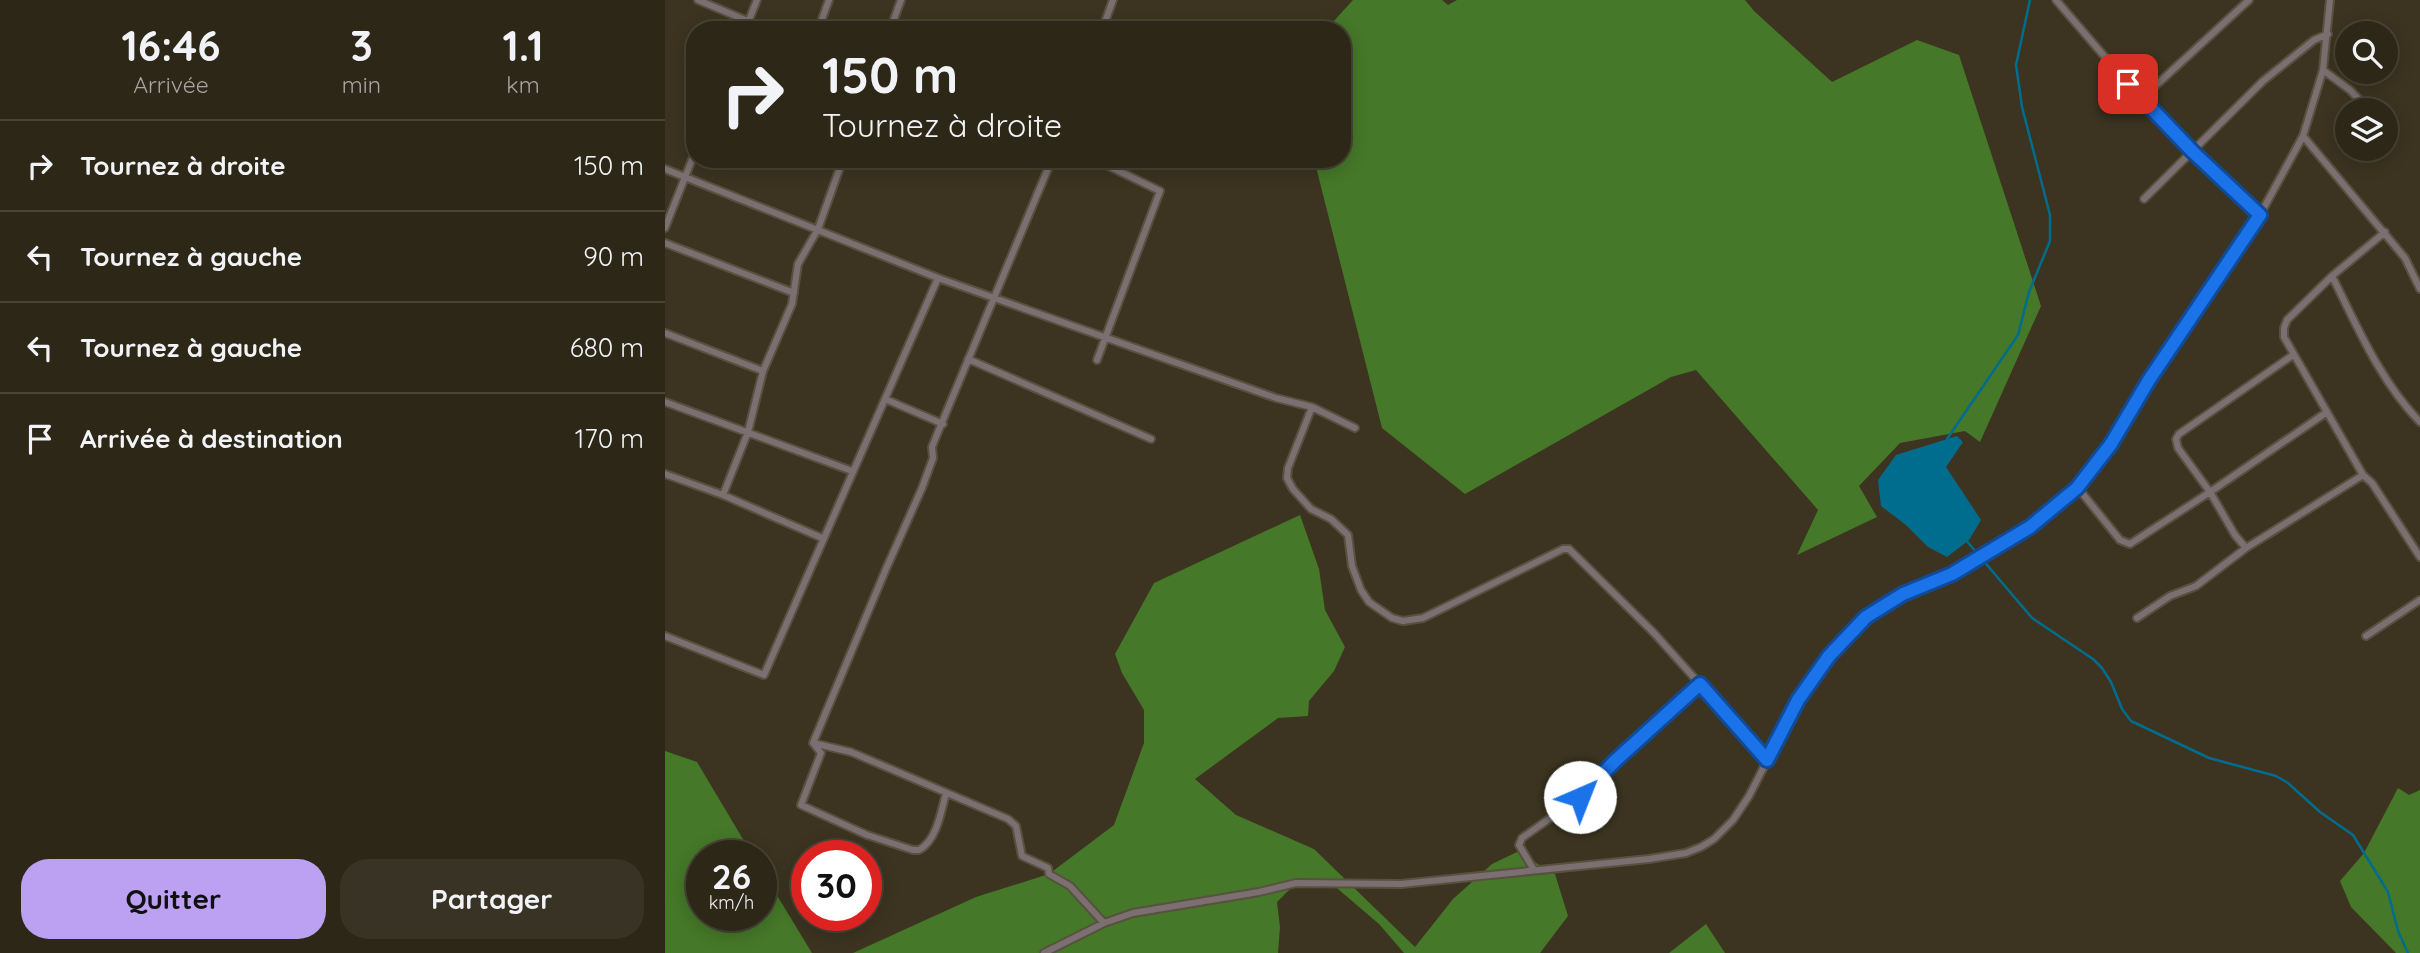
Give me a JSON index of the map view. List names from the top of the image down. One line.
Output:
{"page":{"eta":["16:46","Arrivée","3","min","1.1","km"],"turn":["150 m","Tournez à droite"],"list":[{"name":"Tournez à droite","value":"150 m"},{"name":"Tournez à gauche","value":"90 m"},{"name":"Tournez à gauche","value":"680 m"},{"name":"Arrivée à destination","value":"170 m"}],"speed":"26 km/h","limit":"30","buttons":["Quitter","Partager"]}}
